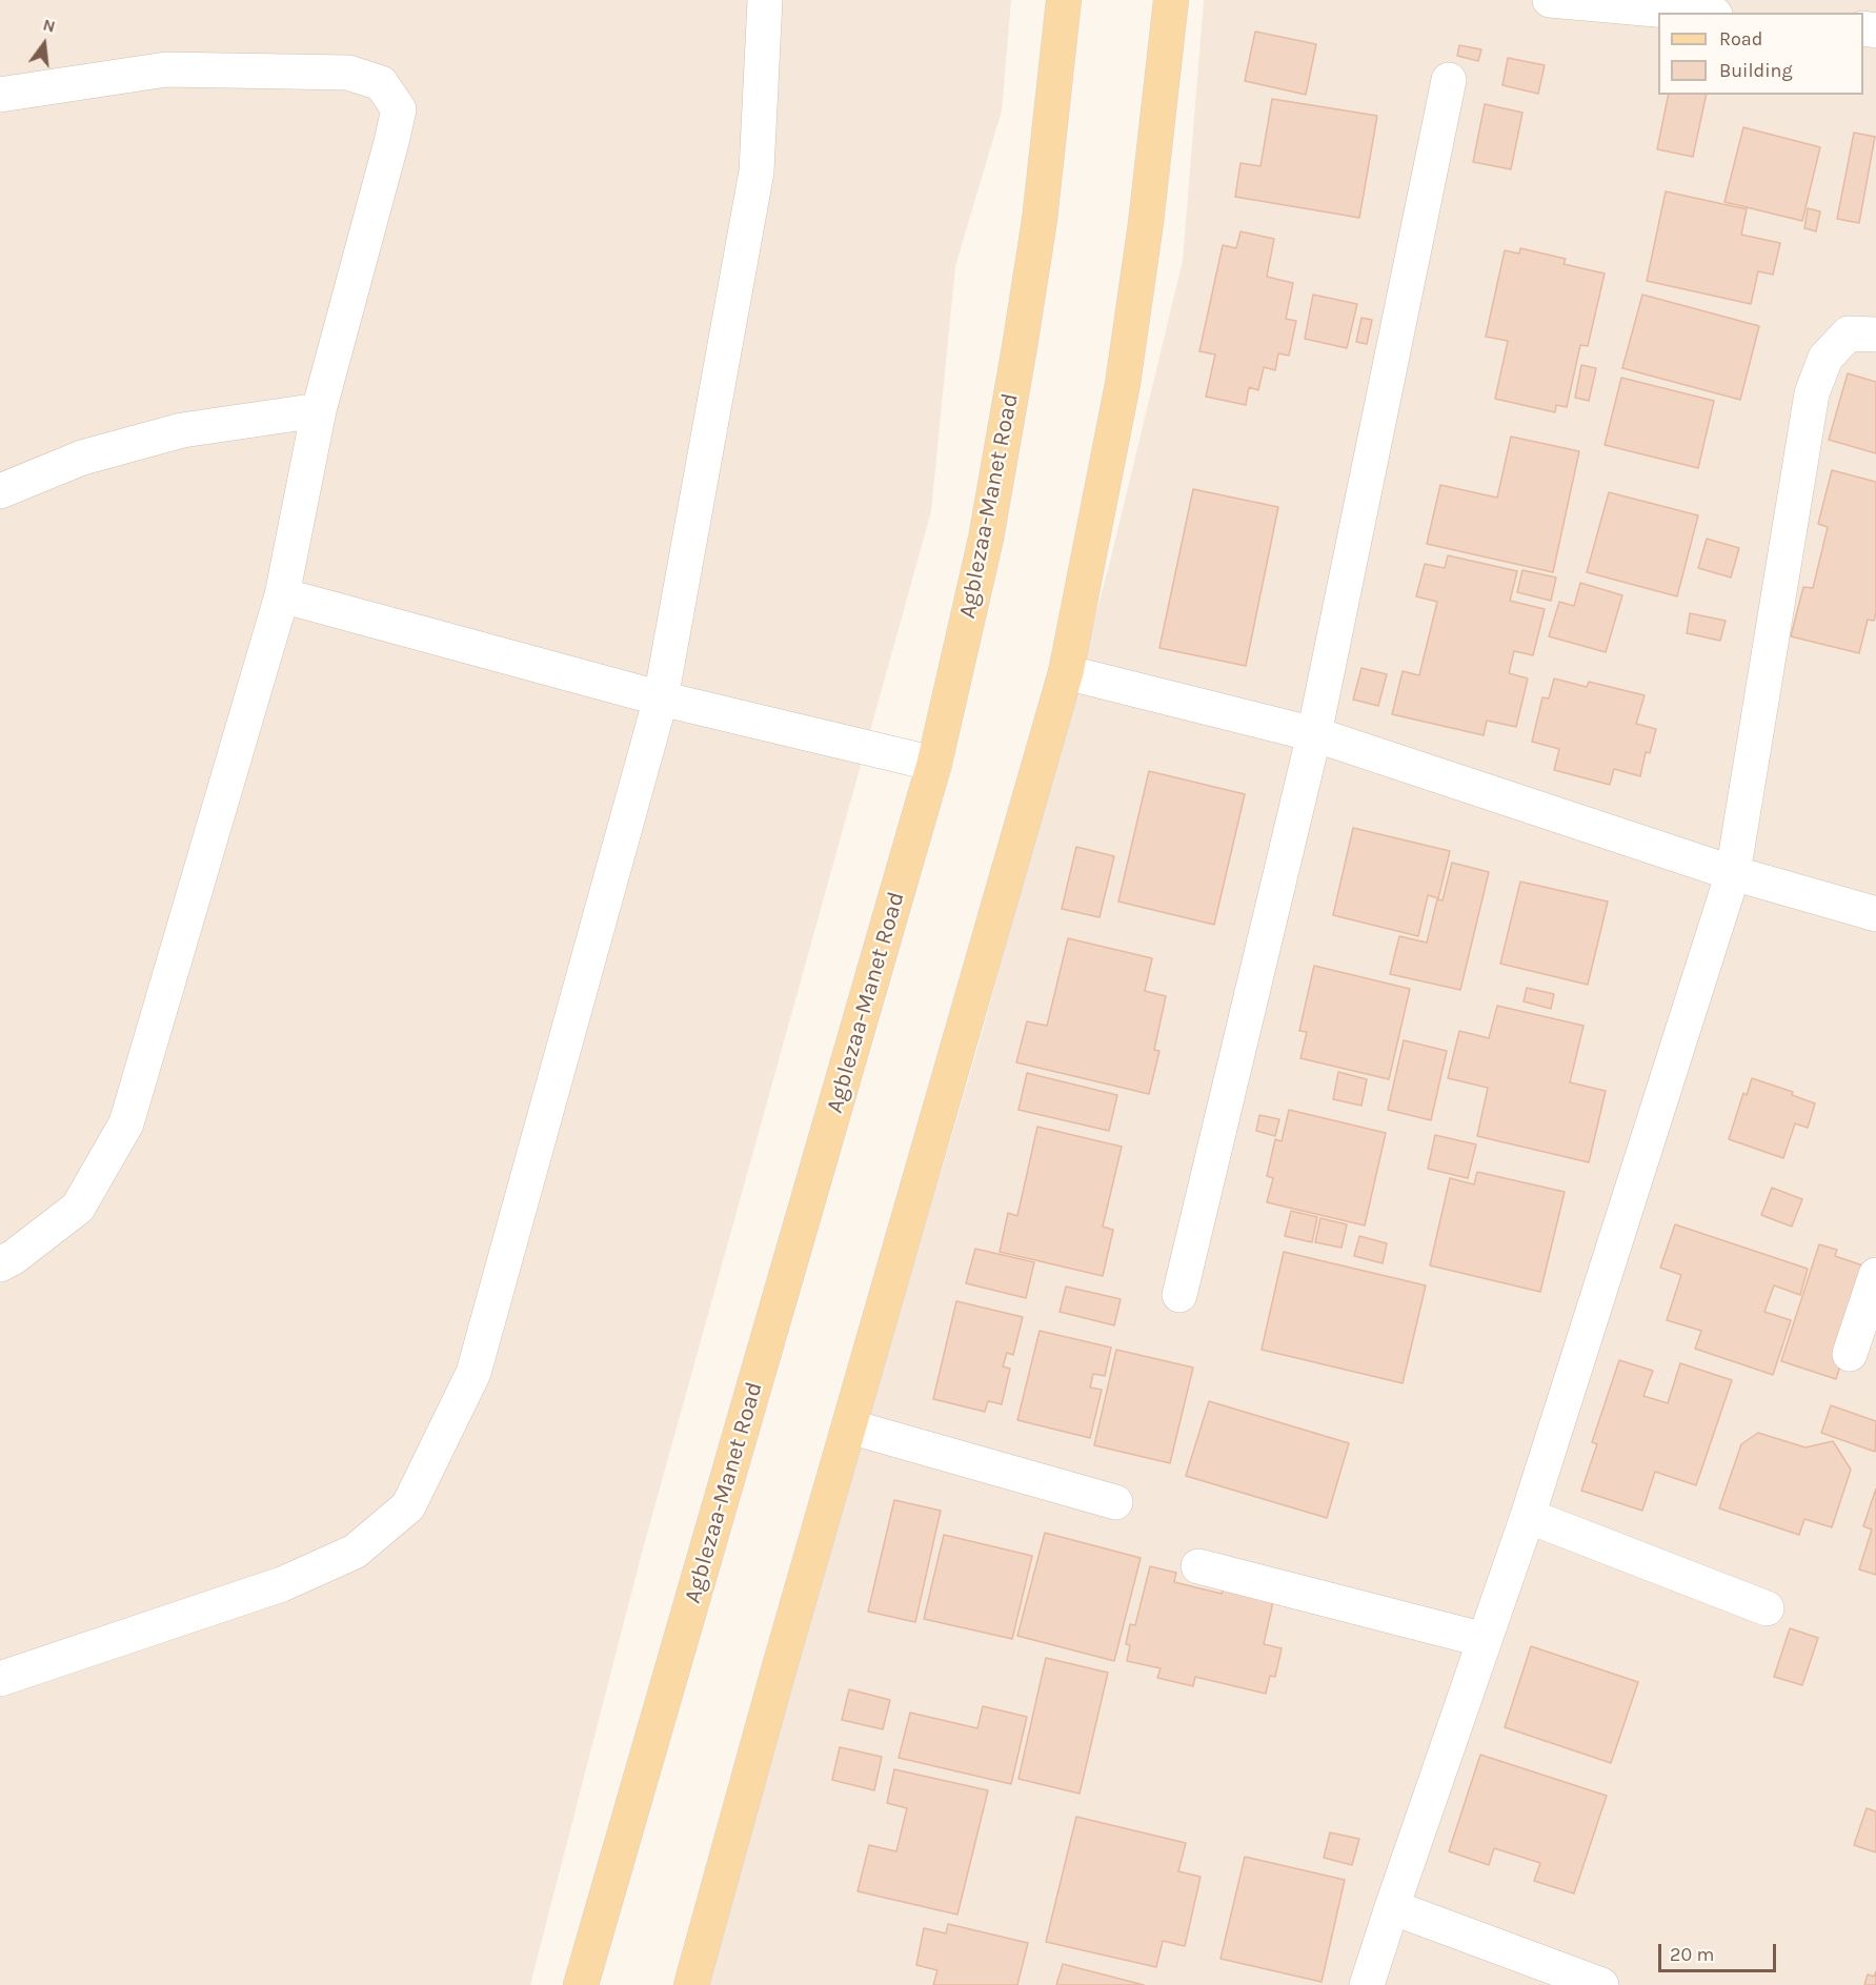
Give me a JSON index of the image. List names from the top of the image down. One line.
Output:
{"streets":{"main road":["Agblezaa-Manet Road"]},"legend":["Road","Building"],"scale_bar":"20 m","north":"top"}
